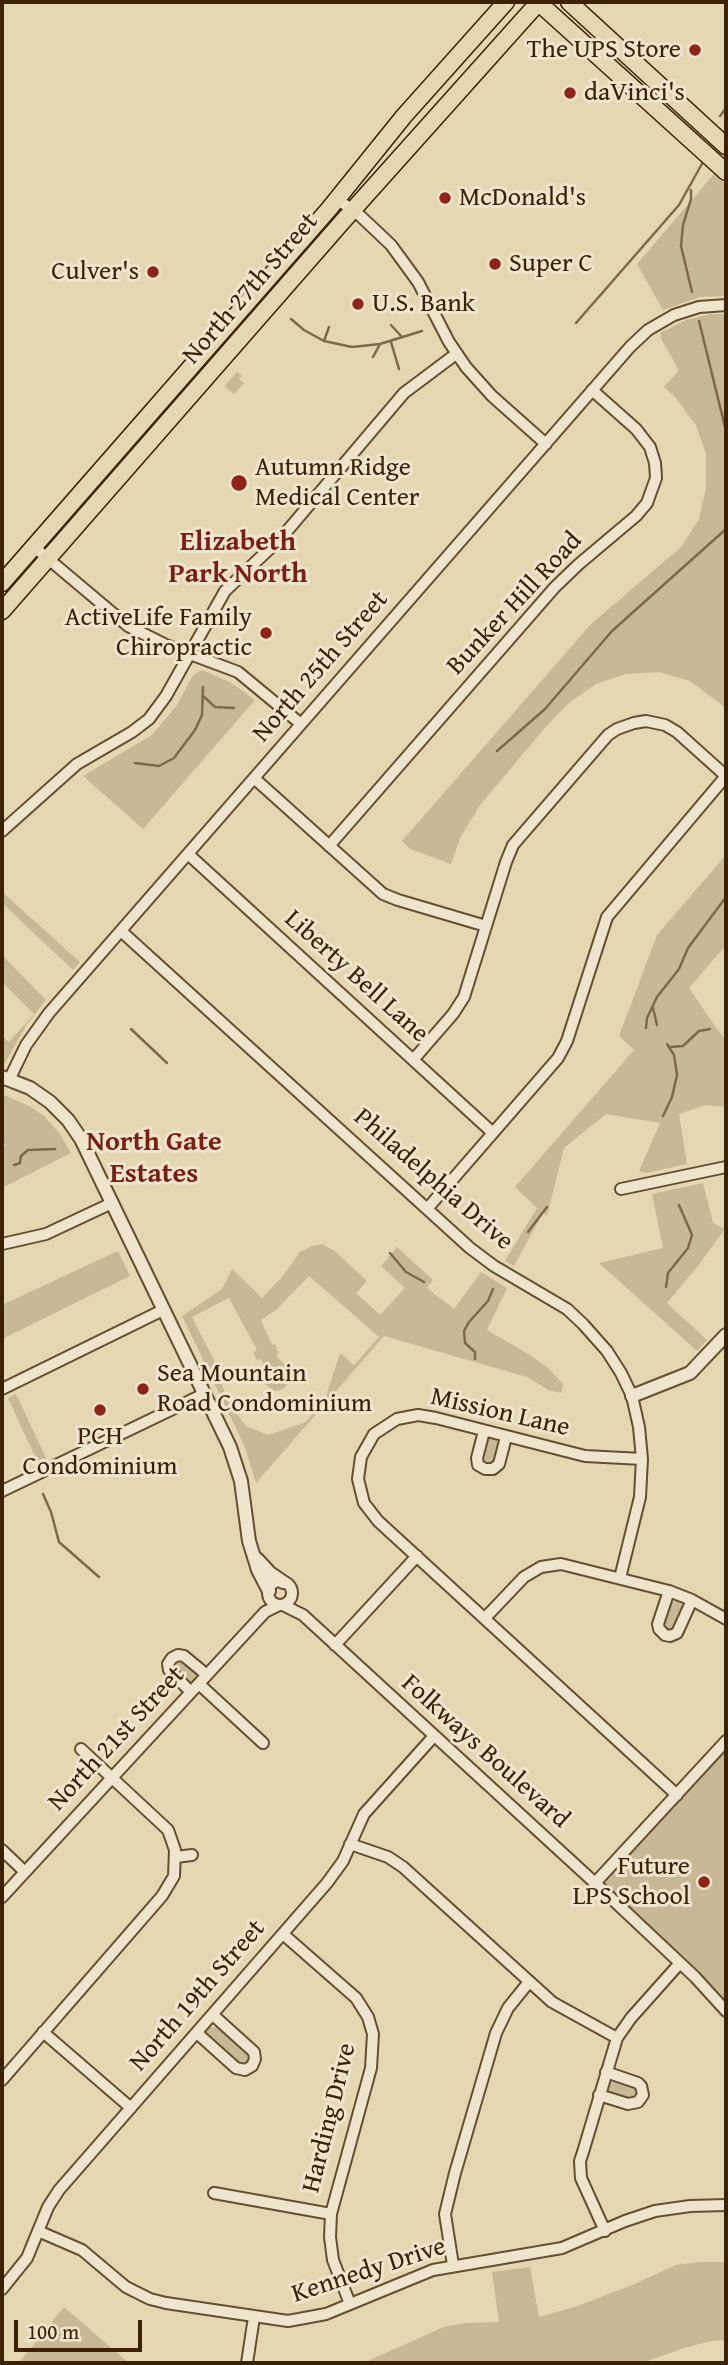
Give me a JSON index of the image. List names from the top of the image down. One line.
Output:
{"streets":{"main road":["North 27th Street"],"street":["Bunker Hill Road","North 25th Street","Liberty Bell Lane","Philadelphia Drive","Mission Lane","North 21st Street","Folkways Boulevard","North 19th Street","Harding Drive","Kennedy Drive"]},"crossings":[["Bunker Hill Road","North 25th Street"],["North 25th Street","Liberty Bell Lane"],["North 25th Street","Philadelphia Drive"],["Philadelphia Drive","Mission Lane"],["North 21st Street","Folkways Boulevard"],["Folkways Boulevard","North 19th Street"],["North 19th Street","Harding Drive"],["North 19th Street","Kennedy Drive"],["Harding Drive","Kennedy Drive"]],"districts":["Elizabeth Park North","North Gate Estates"],"places":["The UPS Store","daVinci's","McDonald's","Super C","Culver's","U.S. Bank","Autumn Ridge Medical Center","ActiveLife Family Chiropractic","Sea Mountain Road Condominium","PCH Condominium","Future LPS School"],"scale_bar":"100 m"}
